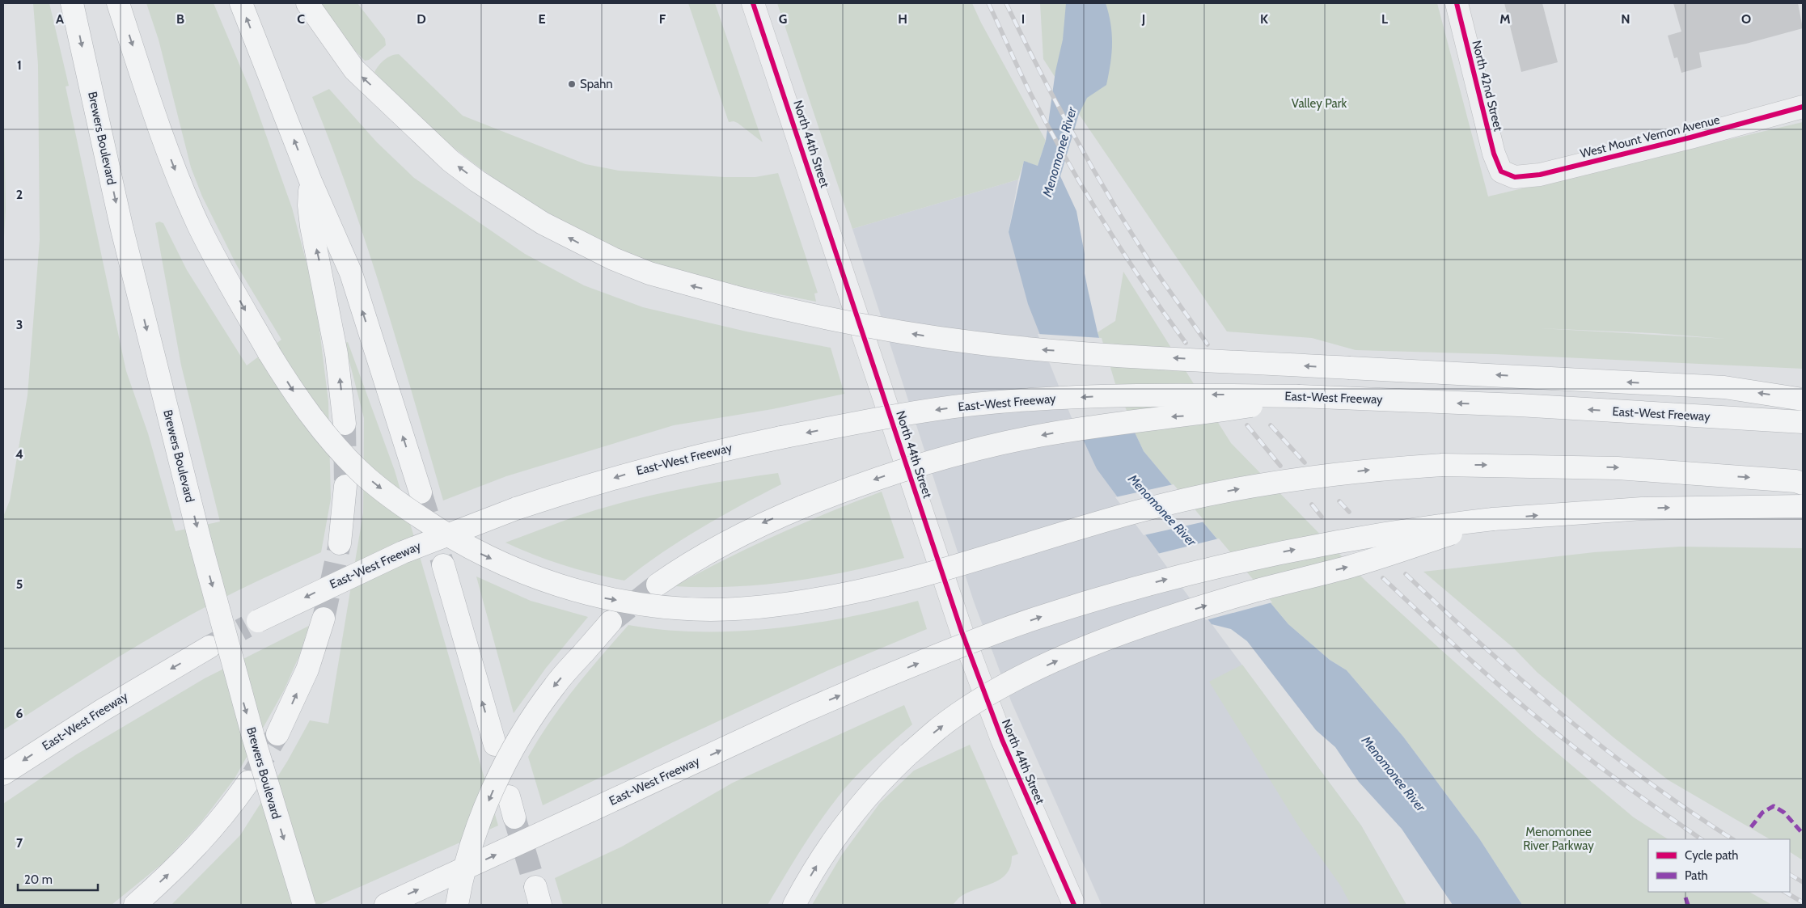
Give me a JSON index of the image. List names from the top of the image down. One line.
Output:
{"streets":{"highway":["Brewers Boulevard","East-West Freeway"],"street":["North 42nd Street","West Mount Vernon Avenue","North 44th Street"]},"crossings":[["North 42nd Street","West Mount Vernon Avenue"]],"water":["Menomonee River"],"parks":["Valley Park","Menomonee River Parkway"],"places":["Spahn"],"legend":["Cycle path","Path"],"scale_bar":"20 m","grid":{"columns":["A","B","C","D","E","F","G","H","I","J","K","L","M","N","O"],"rows":["1","2","3","4","5","6","7"]}}
